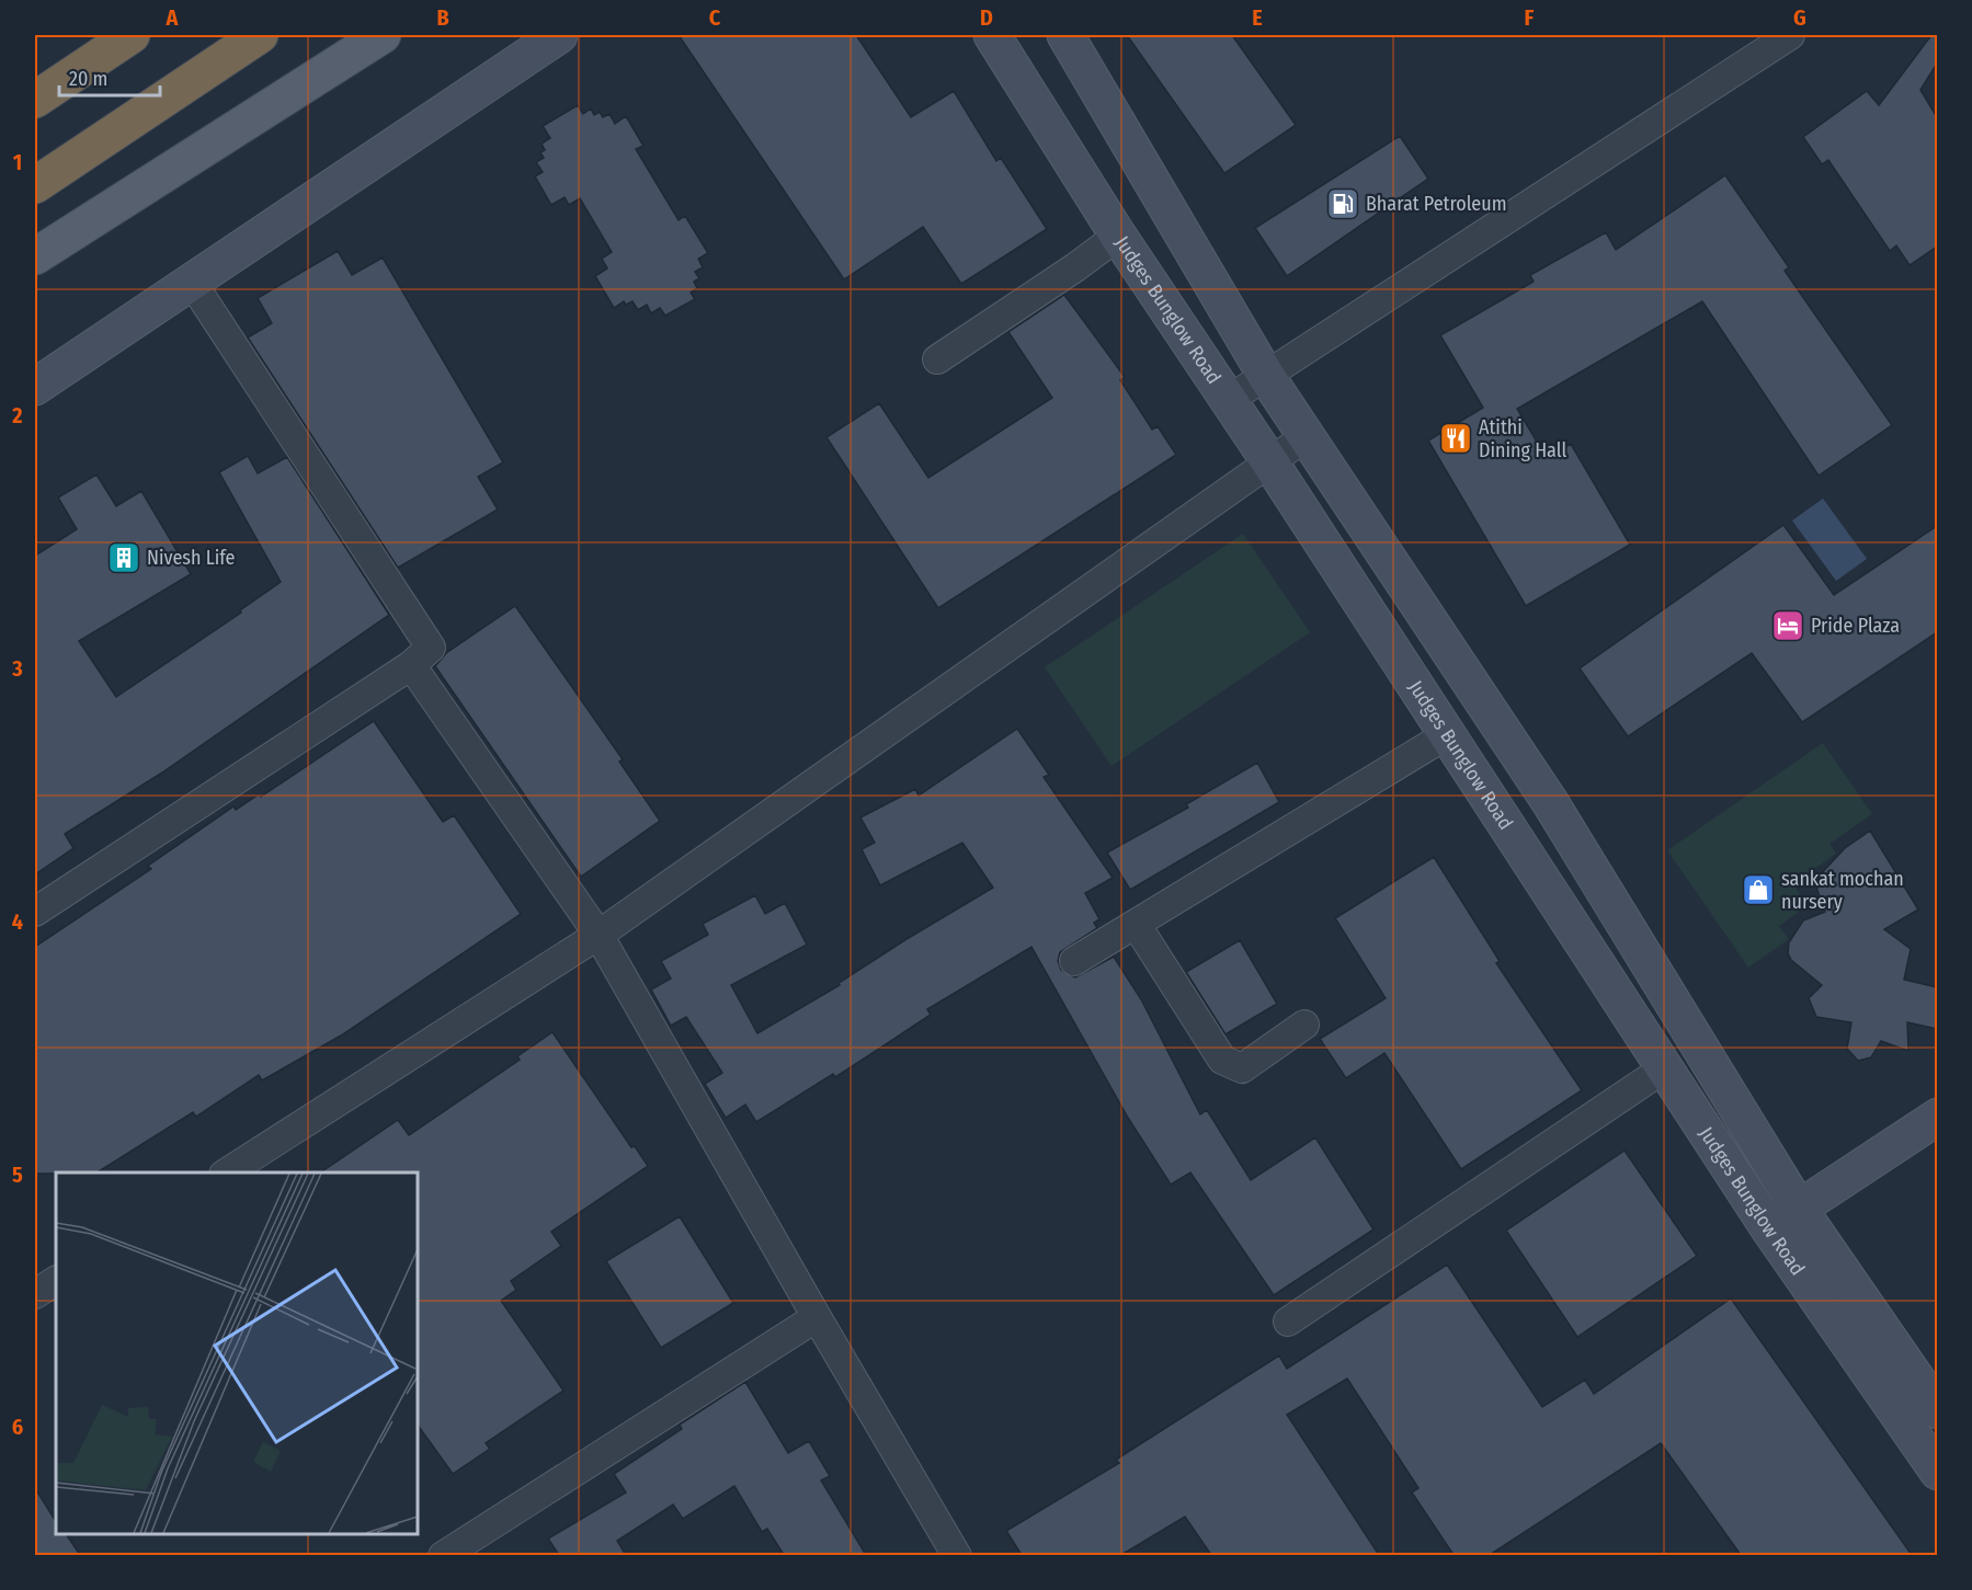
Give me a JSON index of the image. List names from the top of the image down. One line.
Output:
{"streets":{"main road":["Judges Bunglow Road"]},"places":{"fuel station":["Bharat Petroleum"],"restaurant":["Atithi Dining Hall"],"building":["Nivesh Life"],"hotel":["Pride Plaza"],"shop":["sankat mochan nursery"]},"scale_bar":"20 m","grid":{"columns":["A","B","C","D","E","F","G"],"rows":["1","2","3","4","5","6"]}}
